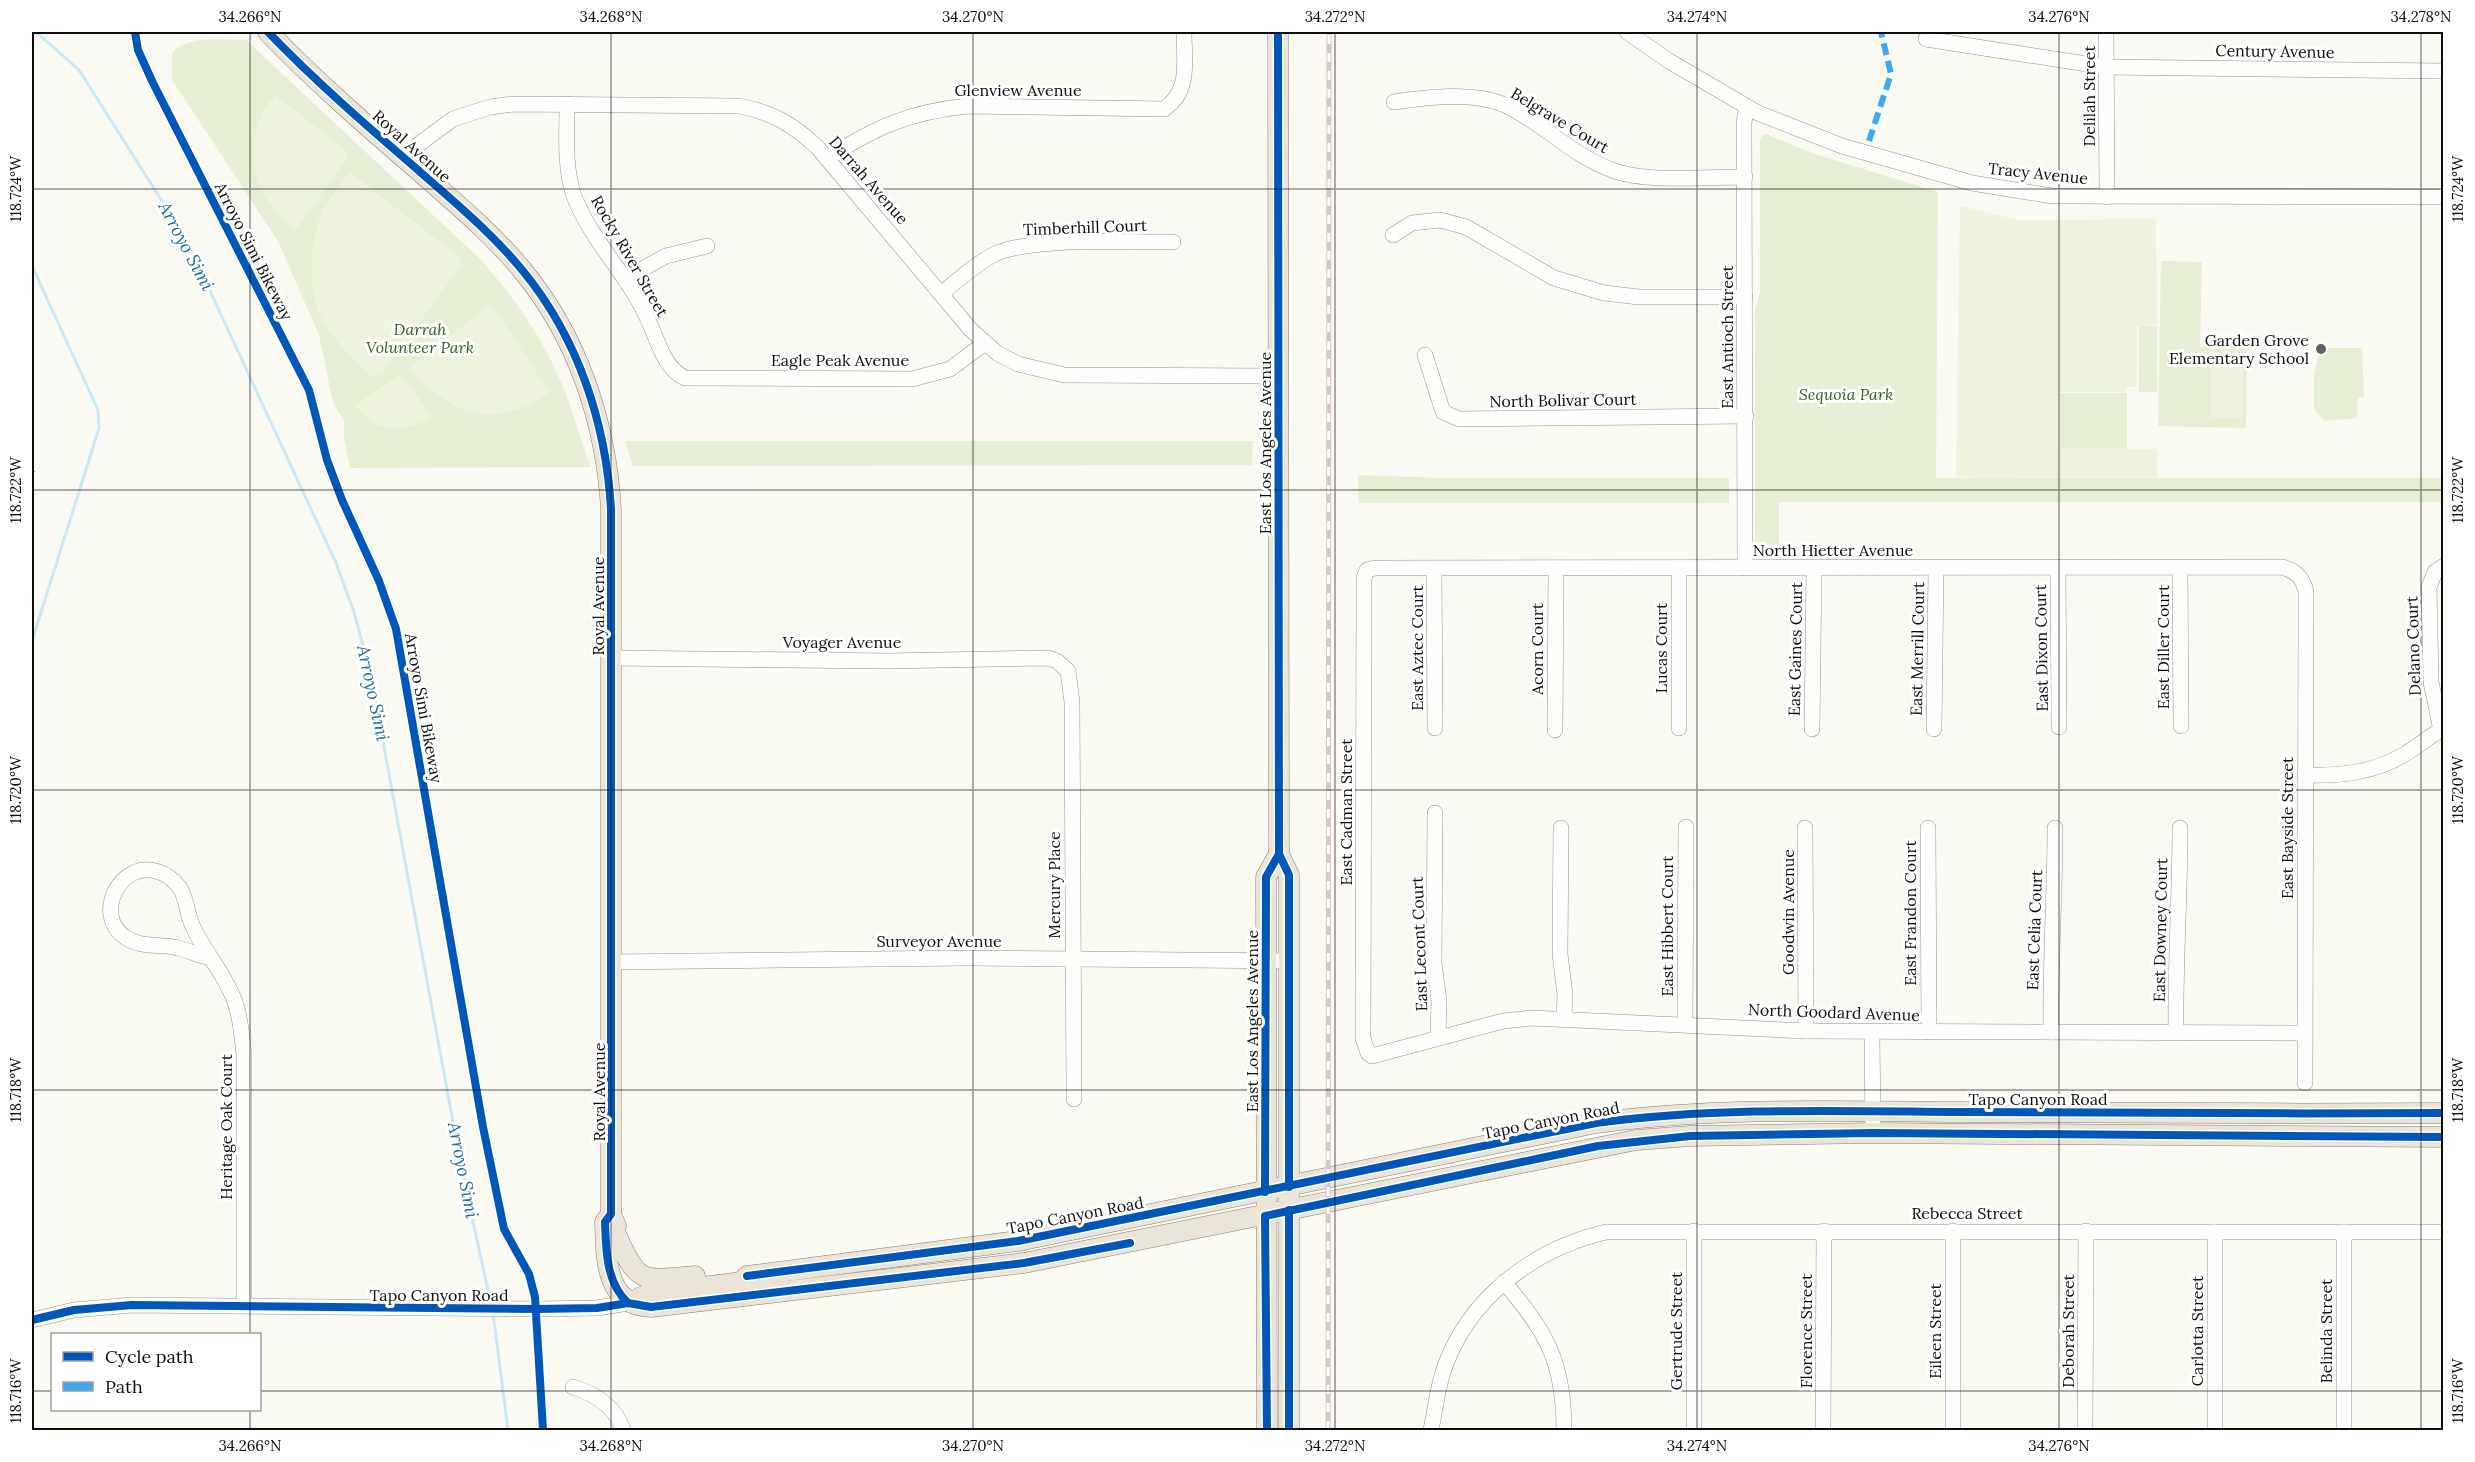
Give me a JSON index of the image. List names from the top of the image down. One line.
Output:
{"streets":{"main road":["Royal Avenue","East Los Angeles Avenue","Tapo Canyon Road"],"street":["Century Avenue","Glenview Avenue","Delilah Street","Belgrave Court","Tracy Avenue","Darrah Avenue","Timberhill Court","Rocky River Street","East Antioch Street","Eagle Peak Avenue","North Bolivar Court","North Hietter Avenue","Voyager Avenue","Delano Court","East Diller Court","East Aztec Court","Lucas Court","East Dixon Court","Acorn Court","East Gaines Court","East Merrill Court","East Cadman Street","East Bayside Street","Mercury Place","Goodwin Avenue","East Frandon Court","East Hibbert Court","East Celia Court","East Downey Court","Surveyor Avenue","East Lecont Court","North Goodard Avenue","Heritage Oak Court","Rebecca Street","Gertrude Street","Florence Street","Eileen Street","Deborah Street","Carlotta Street","Belinda Street"],"cycle path":["Arroyo Simi Bikeway"]},"crossings":[["Century Avenue","Delilah Street"],["Glenview Avenue","Darrah Avenue"],["Delilah Street","Tracy Avenue"],["Belgrave Court","East Antioch Street"],["Royal Avenue","Darrah Avenue"],["Royal Avenue","Voyager Avenue"],["Royal Avenue","Surveyor Avenue"],["Royal Avenue","Tapo Canyon Road"],["Tracy Avenue","East Antioch Street"],["Darrah Avenue","Timberhill Court"],["Darrah Avenue","Rocky River Street"],["Darrah Avenue","Eagle Peak Avenue"],["Darrah Avenue","East Los Angeles Avenue"],["Rocky River Street","Eagle Peak Avenue"],["East Antioch Street","North Bolivar Court"],["East Antioch Street","North Hietter Avenue"],["East Los Angeles Avenue","Surveyor Avenue"],["East Los Angeles Avenue","Tapo Canyon Road"],["North Hietter Avenue","East Diller Court"],["North Hietter Avenue","East Aztec Court"],["North Hietter Avenue","Lucas Court"],["North Hietter Avenue","East Dixon Court"],["North Hietter Avenue","Acorn Court"],["North Hietter Avenue","East Gaines Court"],["North Hietter Avenue","East Merrill Court"],["North Hietter Avenue","East Cadman Street"],["North Hietter Avenue","East Bayside Street"],["Voyager Avenue","Mercury Place"],["East Cadman Street","North Goodard Avenue"],["East Bayside Street","North Goodard Avenue"],["Mercury Place","Surveyor Avenue"],["Goodwin Avenue","North Goodard Avenue"],["East Frandon Court","North Goodard Avenue"],["East Hibbert Court","North Goodard Avenue"],["East Celia Court","North Goodard Avenue"],["East Downey Court","North Goodard Avenue"],["East Lecont Court","North Goodard Avenue"],["Tapo Canyon Road","Heritage Oak Court"],["Rebecca Street","Gertrude Street"],["Rebecca Street","Florence Street"],["Rebecca Street","Eileen Street"],["Rebecca Street","Deborah Street"],["Rebecca Street","Carlotta Street"],["Rebecca Street","Belinda Street"]],"water":["Arroyo Simi"],"parks":["Darrah Volunteer Park","Sequoia Park"],"places":["Garden Grove Elementary School"],"legend":["Cycle path","Path"],"coordinates":["34.266°N","34.268°N","34.270°N","34.272°N","34.274°N","34.276°N","34.278°N","118.724°W","118.722°W","118.720°W","118.718°W","118.716°W"]}
